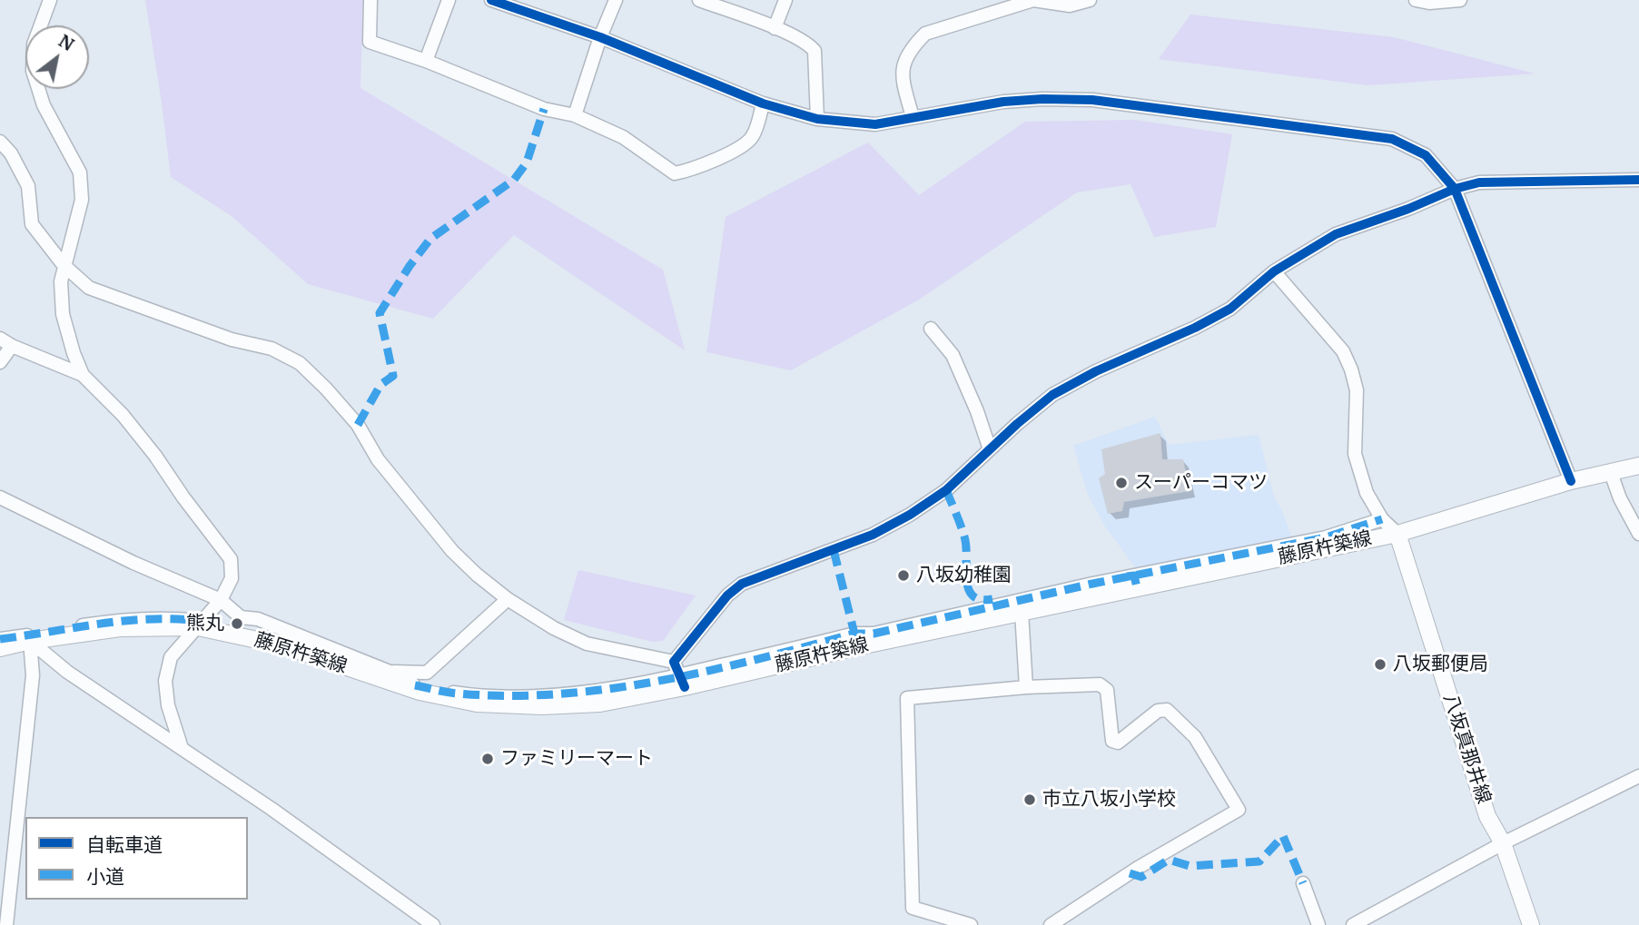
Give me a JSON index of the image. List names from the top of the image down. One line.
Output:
{"streets":{"main road":["藤原杵築線","八坂真那井線"]},"crossings":[["藤原杵築線","八坂真那井線"]],"places":["スーパーコマツ","八坂幼稚園","熊丸","八坂郵便局","ファミリーマート","市立八坂小学校"],"legend":["自転車道","小道"],"north":"top right"}
